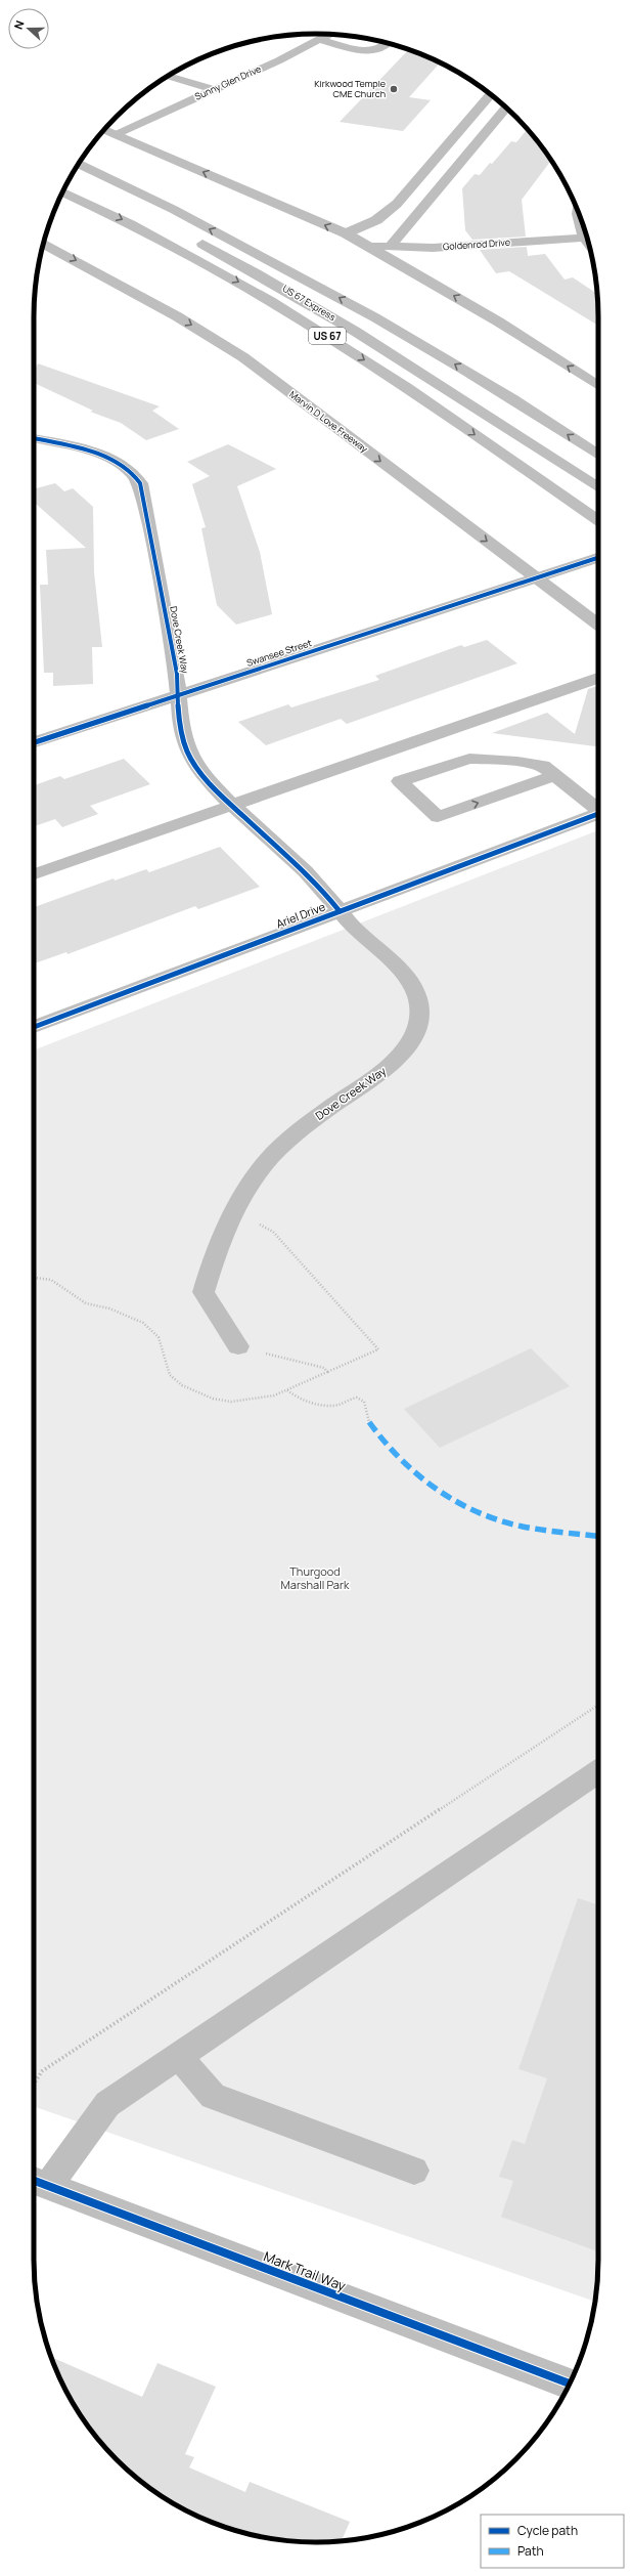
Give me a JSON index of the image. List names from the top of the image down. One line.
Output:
{"streets":{"main road":["Sunny Glen Drive","Goldenrod Drive","US 67 Express","US 67","Marvin D Love Freeway","Dove Creek Way","Swansee Street","Ariel Drive","Mark Trail Way"]},"crossings":[["Marvin D Love Freeway","Swansee Street"],["Dove Creek Way","Swansee Street"],["Dove Creek Way","Ariel Drive"]],"parks":["Thurgood Marshall Park"],"places":["Kirkwood Temple CME Church"],"legend":["Cycle path","Path"],"north":"left"}
